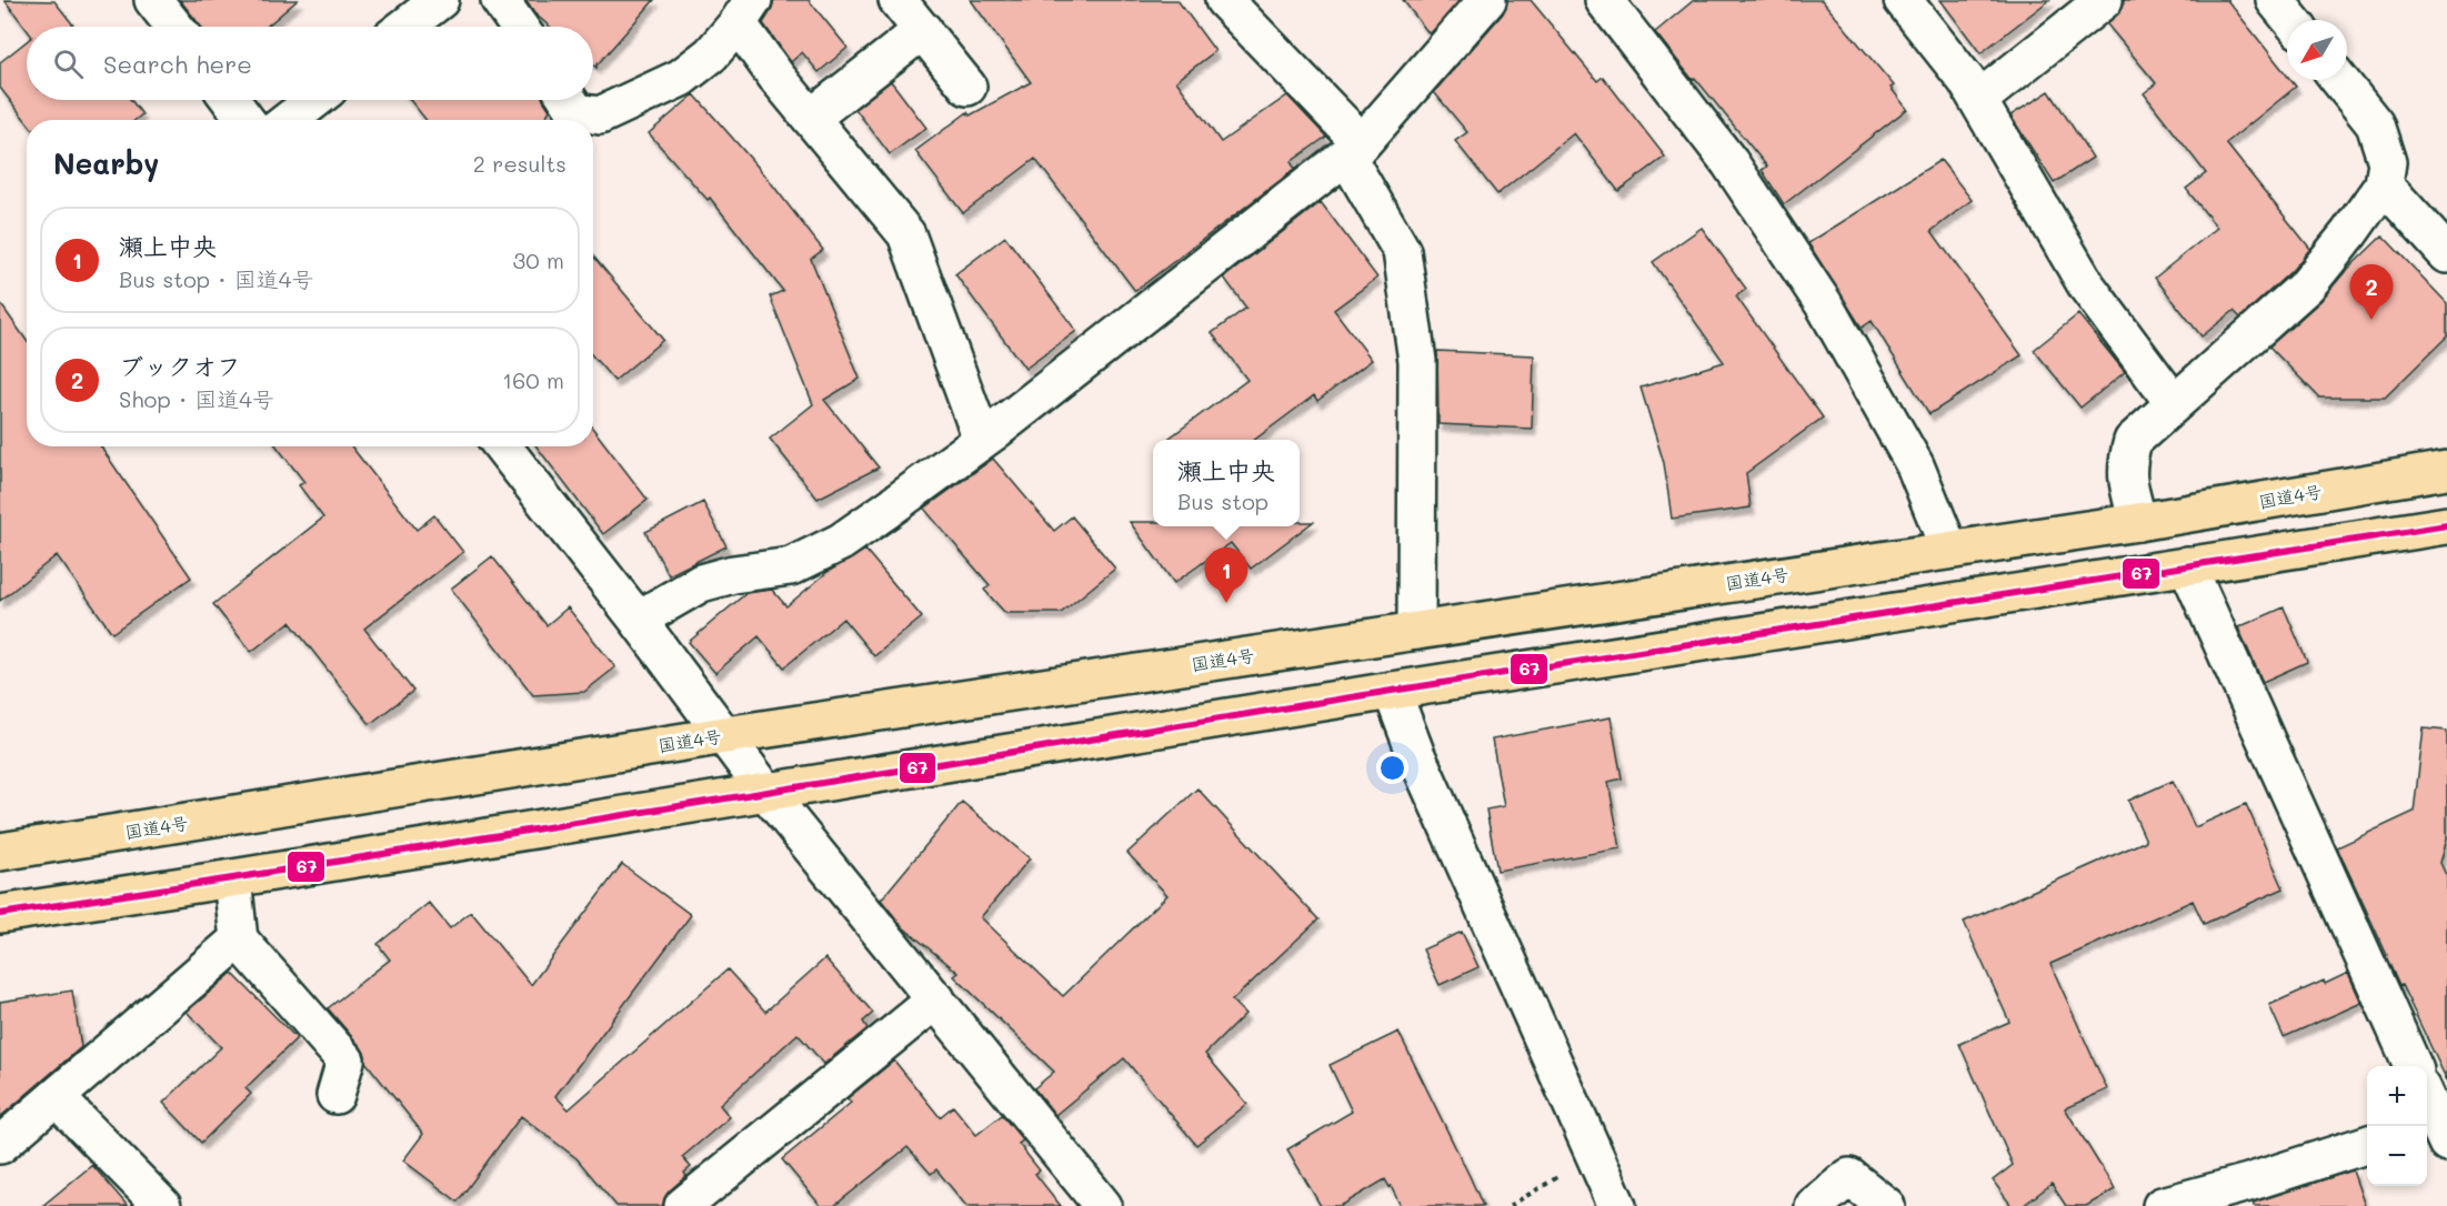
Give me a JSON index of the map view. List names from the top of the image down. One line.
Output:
{"streets":{"highway":["国道4号"]},"lines":["transit line 67"],"north":"bottom left","page":{"search":"Search here","heading":["Nearby","2 results"],"list":[{"mark":"1","name":"瀬上中央","note":"Bus stop · 国道4号","value":"30 m"},{"mark":"2","name":"ブックオフ","note":"Shop · 国道4号","value":"160 m"}],"pins":["2","1"],"popup":["瀬上中央","Bus stop"],"map_buttons":["+","−"]}}
